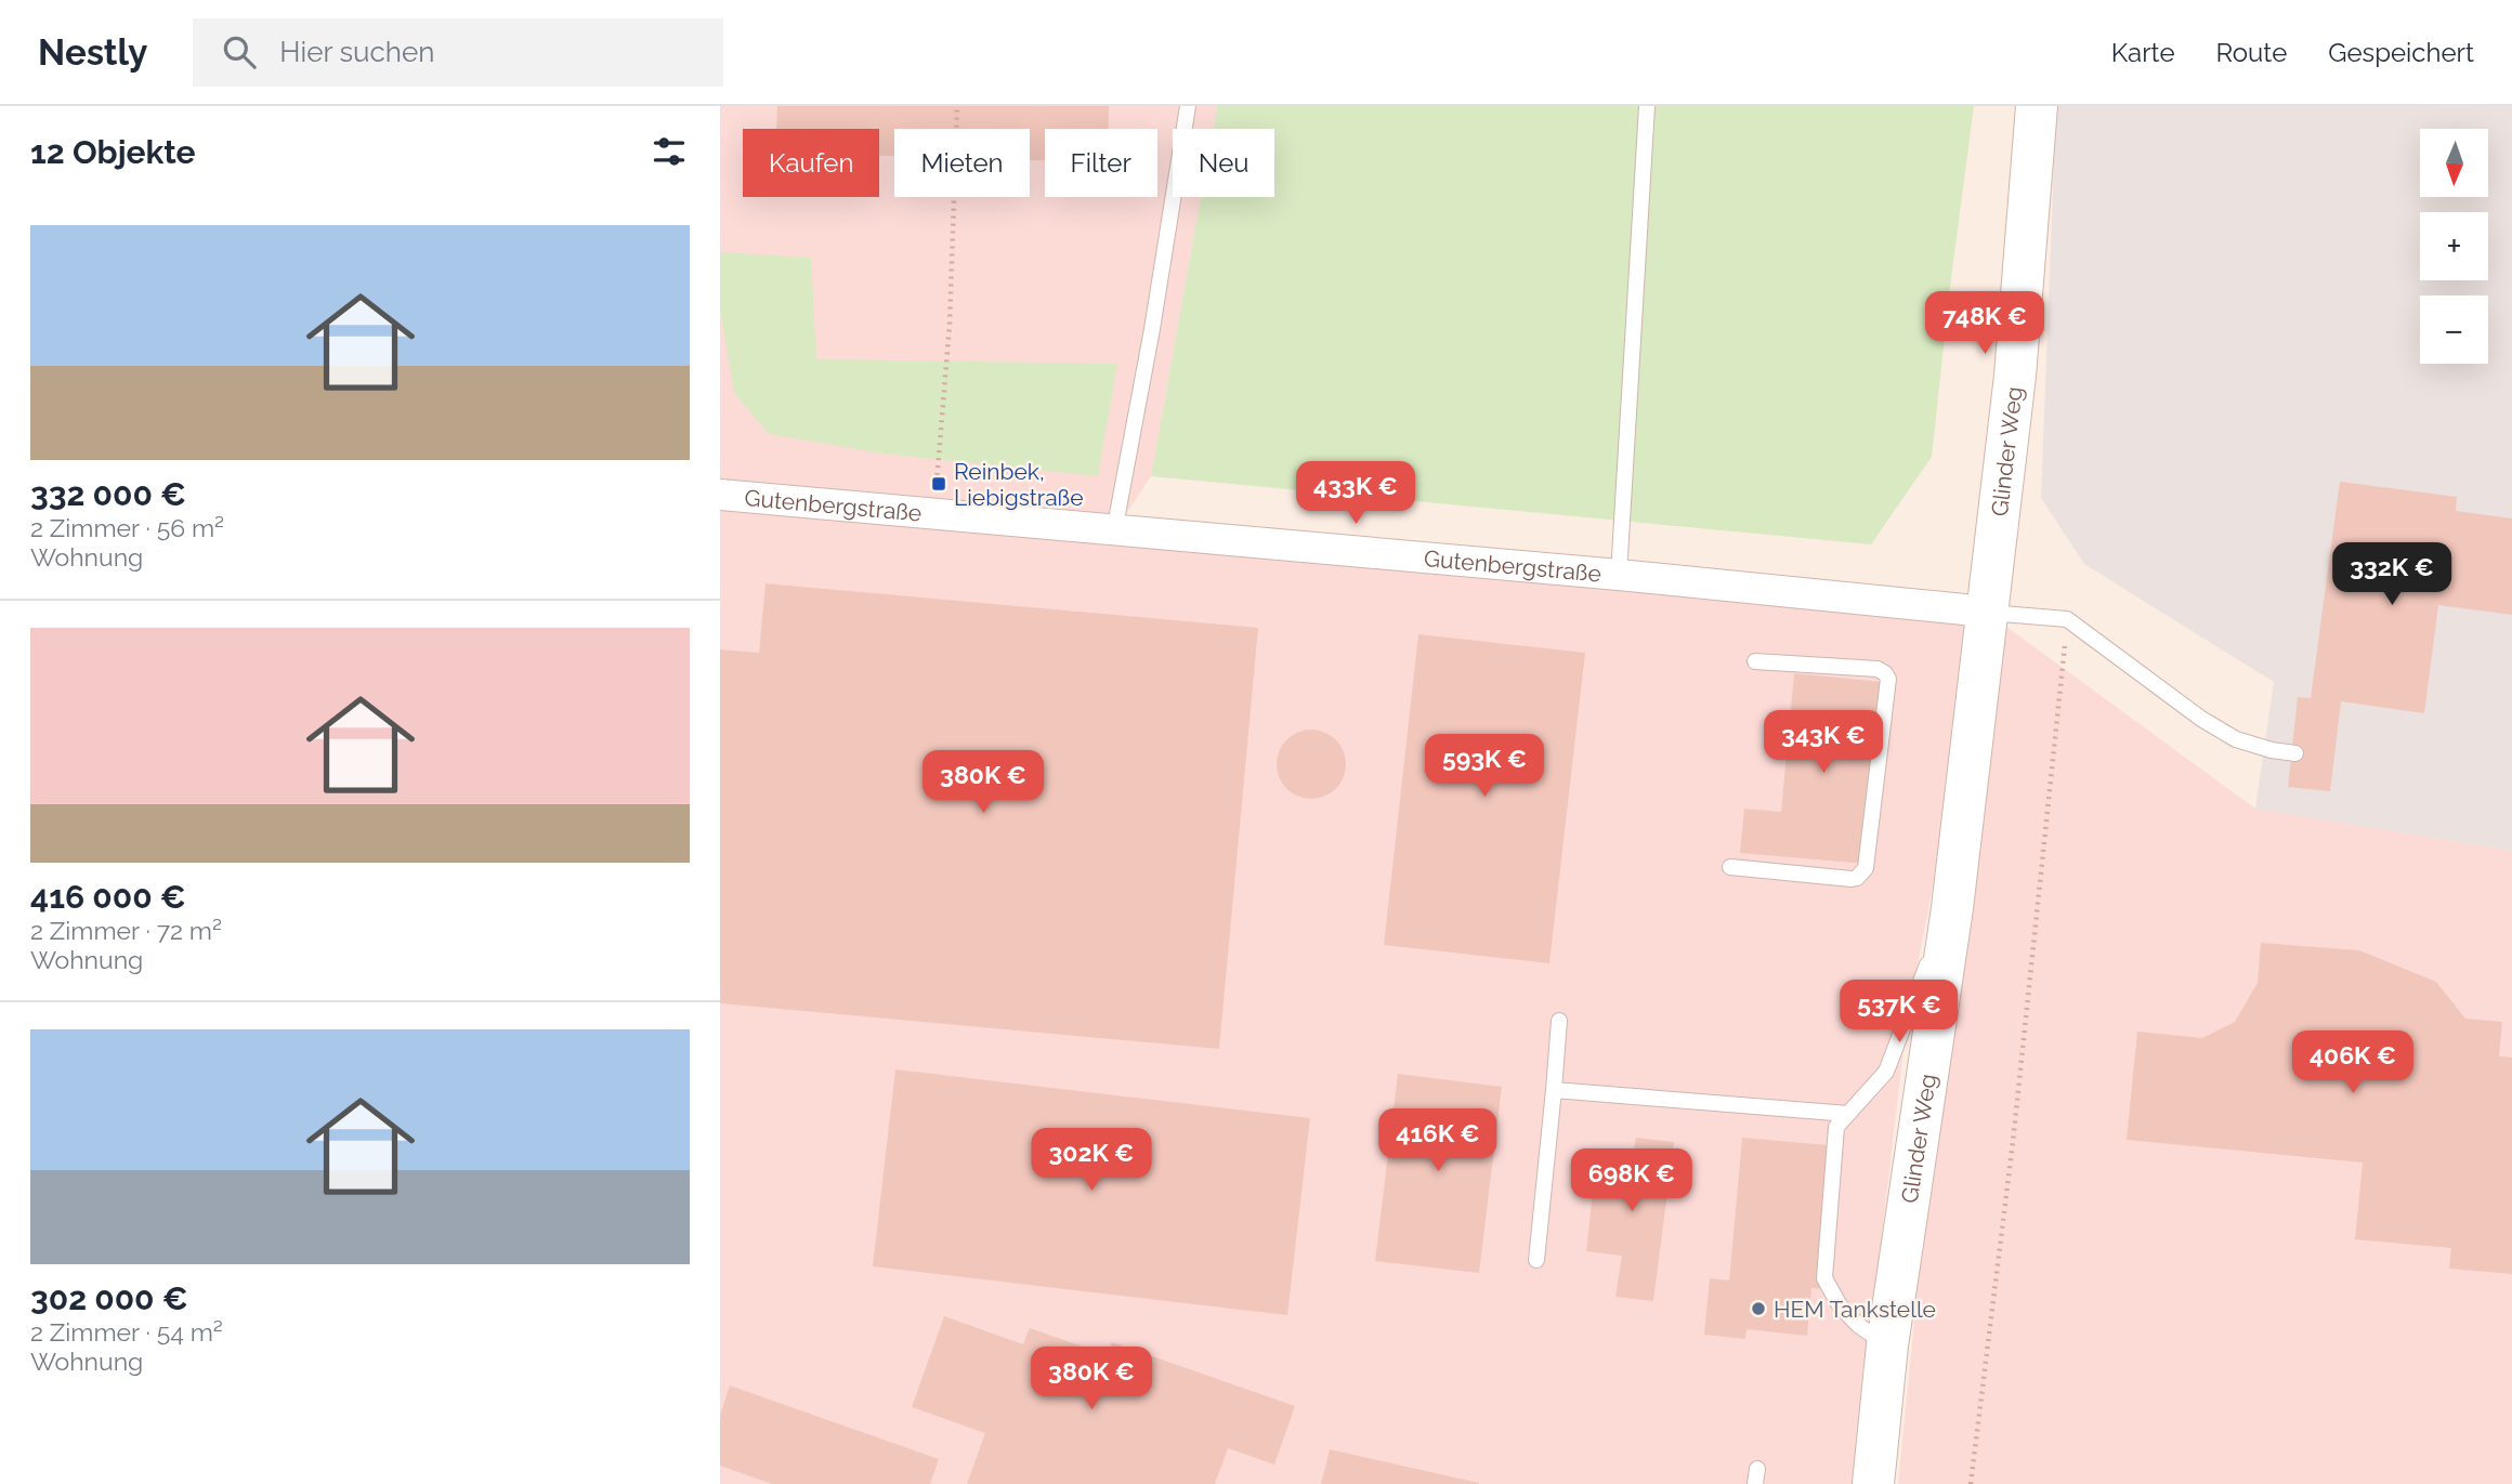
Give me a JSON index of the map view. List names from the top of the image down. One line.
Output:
{"streets":{"main road":["Glinder Weg"],"street":["Gutenbergstraße"]},"crossings":[["Glinder Weg","Gutenbergstraße"]],"places":{"transit":["Reinbek, Liebigstraße"],"other":["HEM Tankstelle"]},"north":"bottom","page":{"header":"Nestly","search":"Hier suchen","nav":["Karte","Route","Gespeichert"],"heading":"12 Objekte","map_buttons":["+","−"],"chip":["Kaufen","Mieten","Filter","Neu"],"list":[{"name":"332 000 €","note":"2 Zimmer · 56 m² · Wohnung"},{"name":"416 000 €","note":"2 Zimmer · 72 m² · Wohnung"},{"name":"302 000 €","note":"2 Zimmer · 54 m² · Wohnung"}],"price":["748K €","433K €","332K €","343K €","593K €","380K €","537K €","406K €","416K €","302K €","698K €","380K €"]}}
